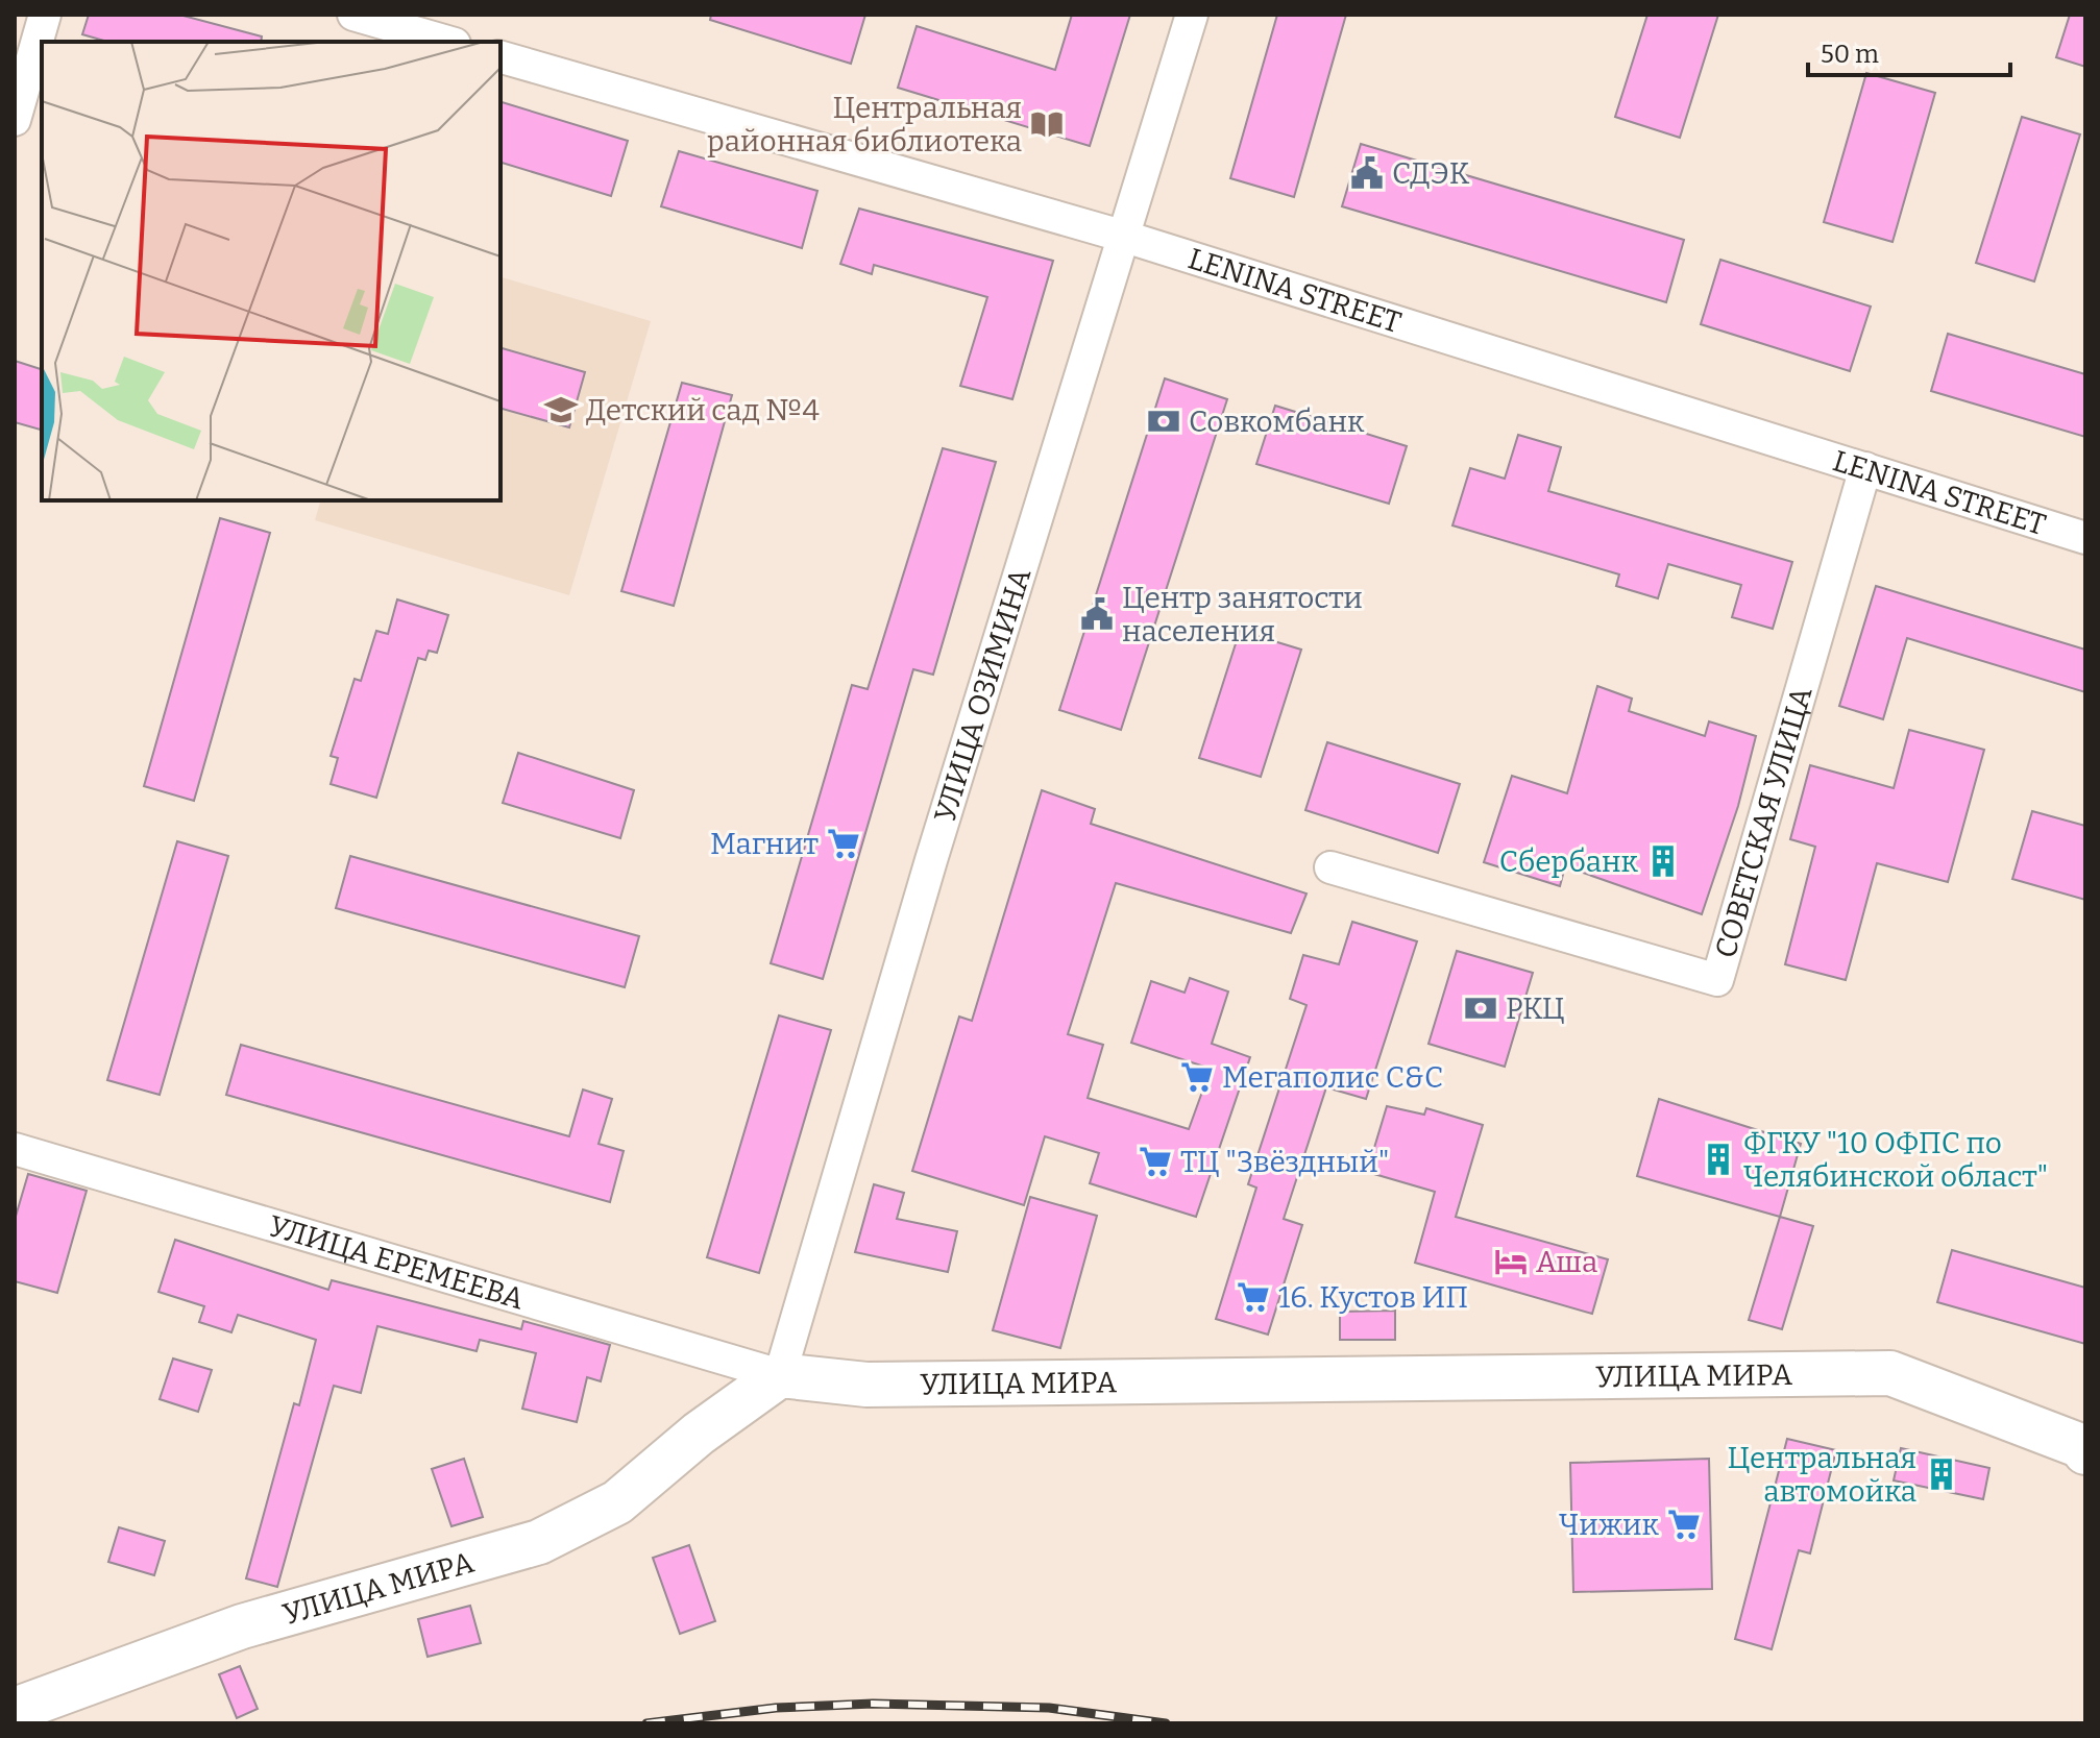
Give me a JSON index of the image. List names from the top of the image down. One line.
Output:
{"streets":{"street":["LENINA STREET","УЛИЦА ОЗИМИНА","СОВЕТСКАЯ УЛИЦА","УЛИЦА ЕРЕМЕЕВА","УЛИЦА МИРА"]},"crossings":[["LENINA STREET","УЛИЦА ОЗИМИНА"],["LENINA STREET","СОВЕТСКАЯ УЛИЦА"],["УЛИЦА ОЗИМИНА","УЛИЦА ЕРЕМЕЕВА"],["УЛИЦА ОЗИМИНА","УЛИЦА МИРА"],["УЛИЦА ЕРЕМЕЕВА","УЛИЦА МИРА"]],"places":{"library":["Центральная районная библиотека"],"public building":["СДЭК","Центр занятости населения"],"school or university":["Детский сад №4"],"bank":["Совкомбанк","РКЦ"],"supermarket":["Магнит","Мегаполис C&C","ТЦ \"Звёздный\"","16. Кустов ИП","Чижик"],"building":["Сбербанк","ФГКУ \"10 ОФПС по Челябинской област\"","Центральная автомойка"],"hotel":["Аша"]},"scale_bar":"50 m"}
